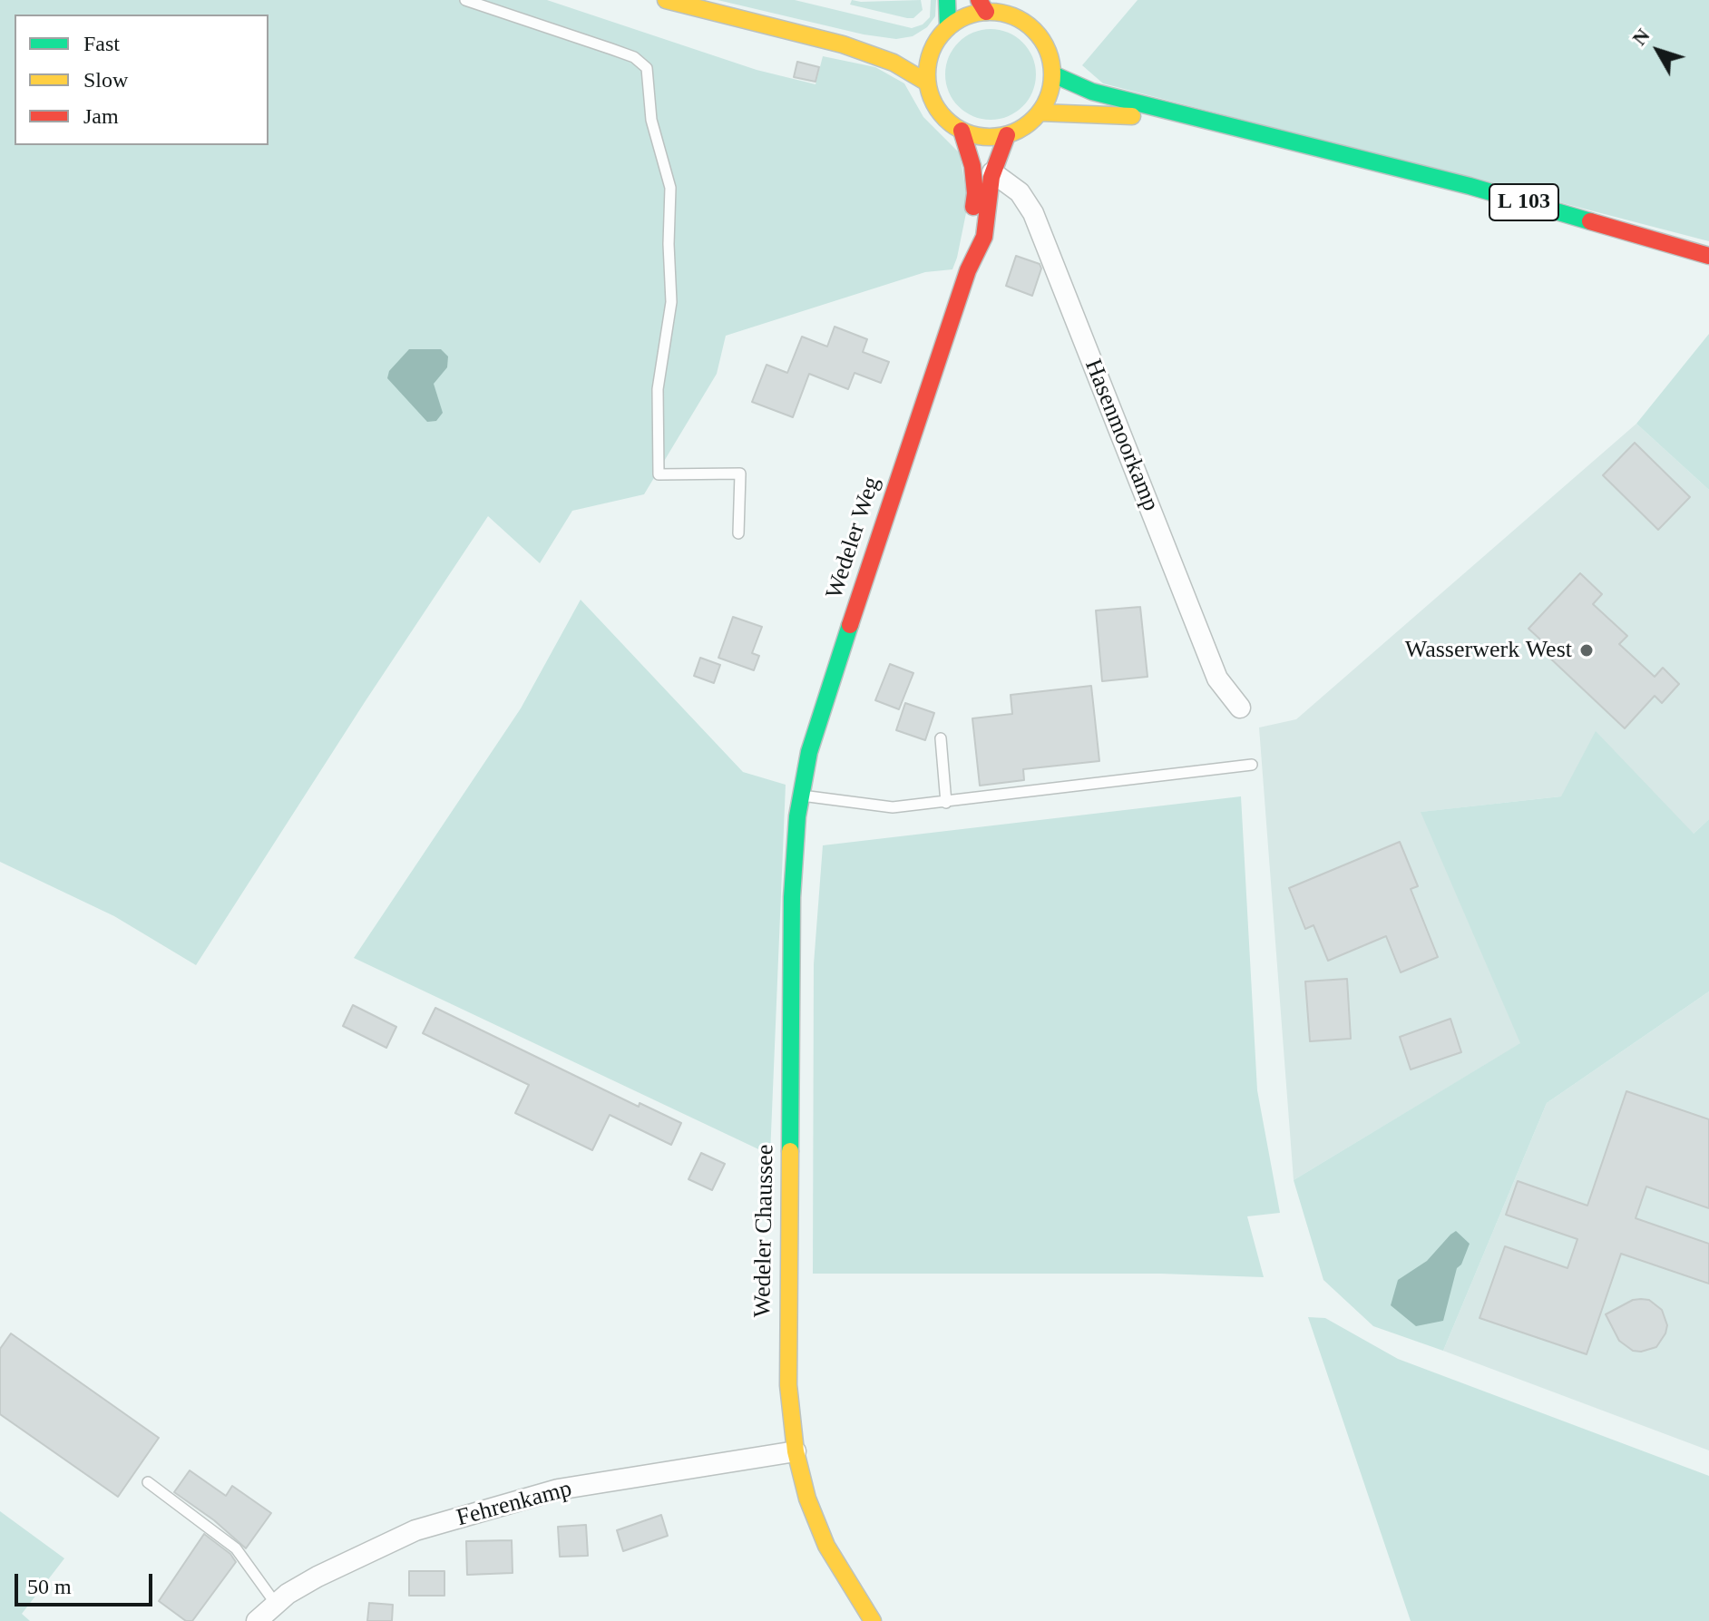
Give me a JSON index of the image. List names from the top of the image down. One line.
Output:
{"streets":{"main road":["L 103","Wedeler Weg","Wedeler Chaussee"],"street":["Hasenmoorkamp","Fehrenkamp"]},"crossings":[["L 103","Wedeler Weg"],["Hasenmoorkamp","Wedeler Weg"],["Wedeler Weg","Wedeler Chaussee"],["Wedeler Chaussee","Fehrenkamp"]],"places":["Wasserwerk West"],"legend":["Fast","Slow","Jam"],"scale_bar":"50 m","north":"top left"}
